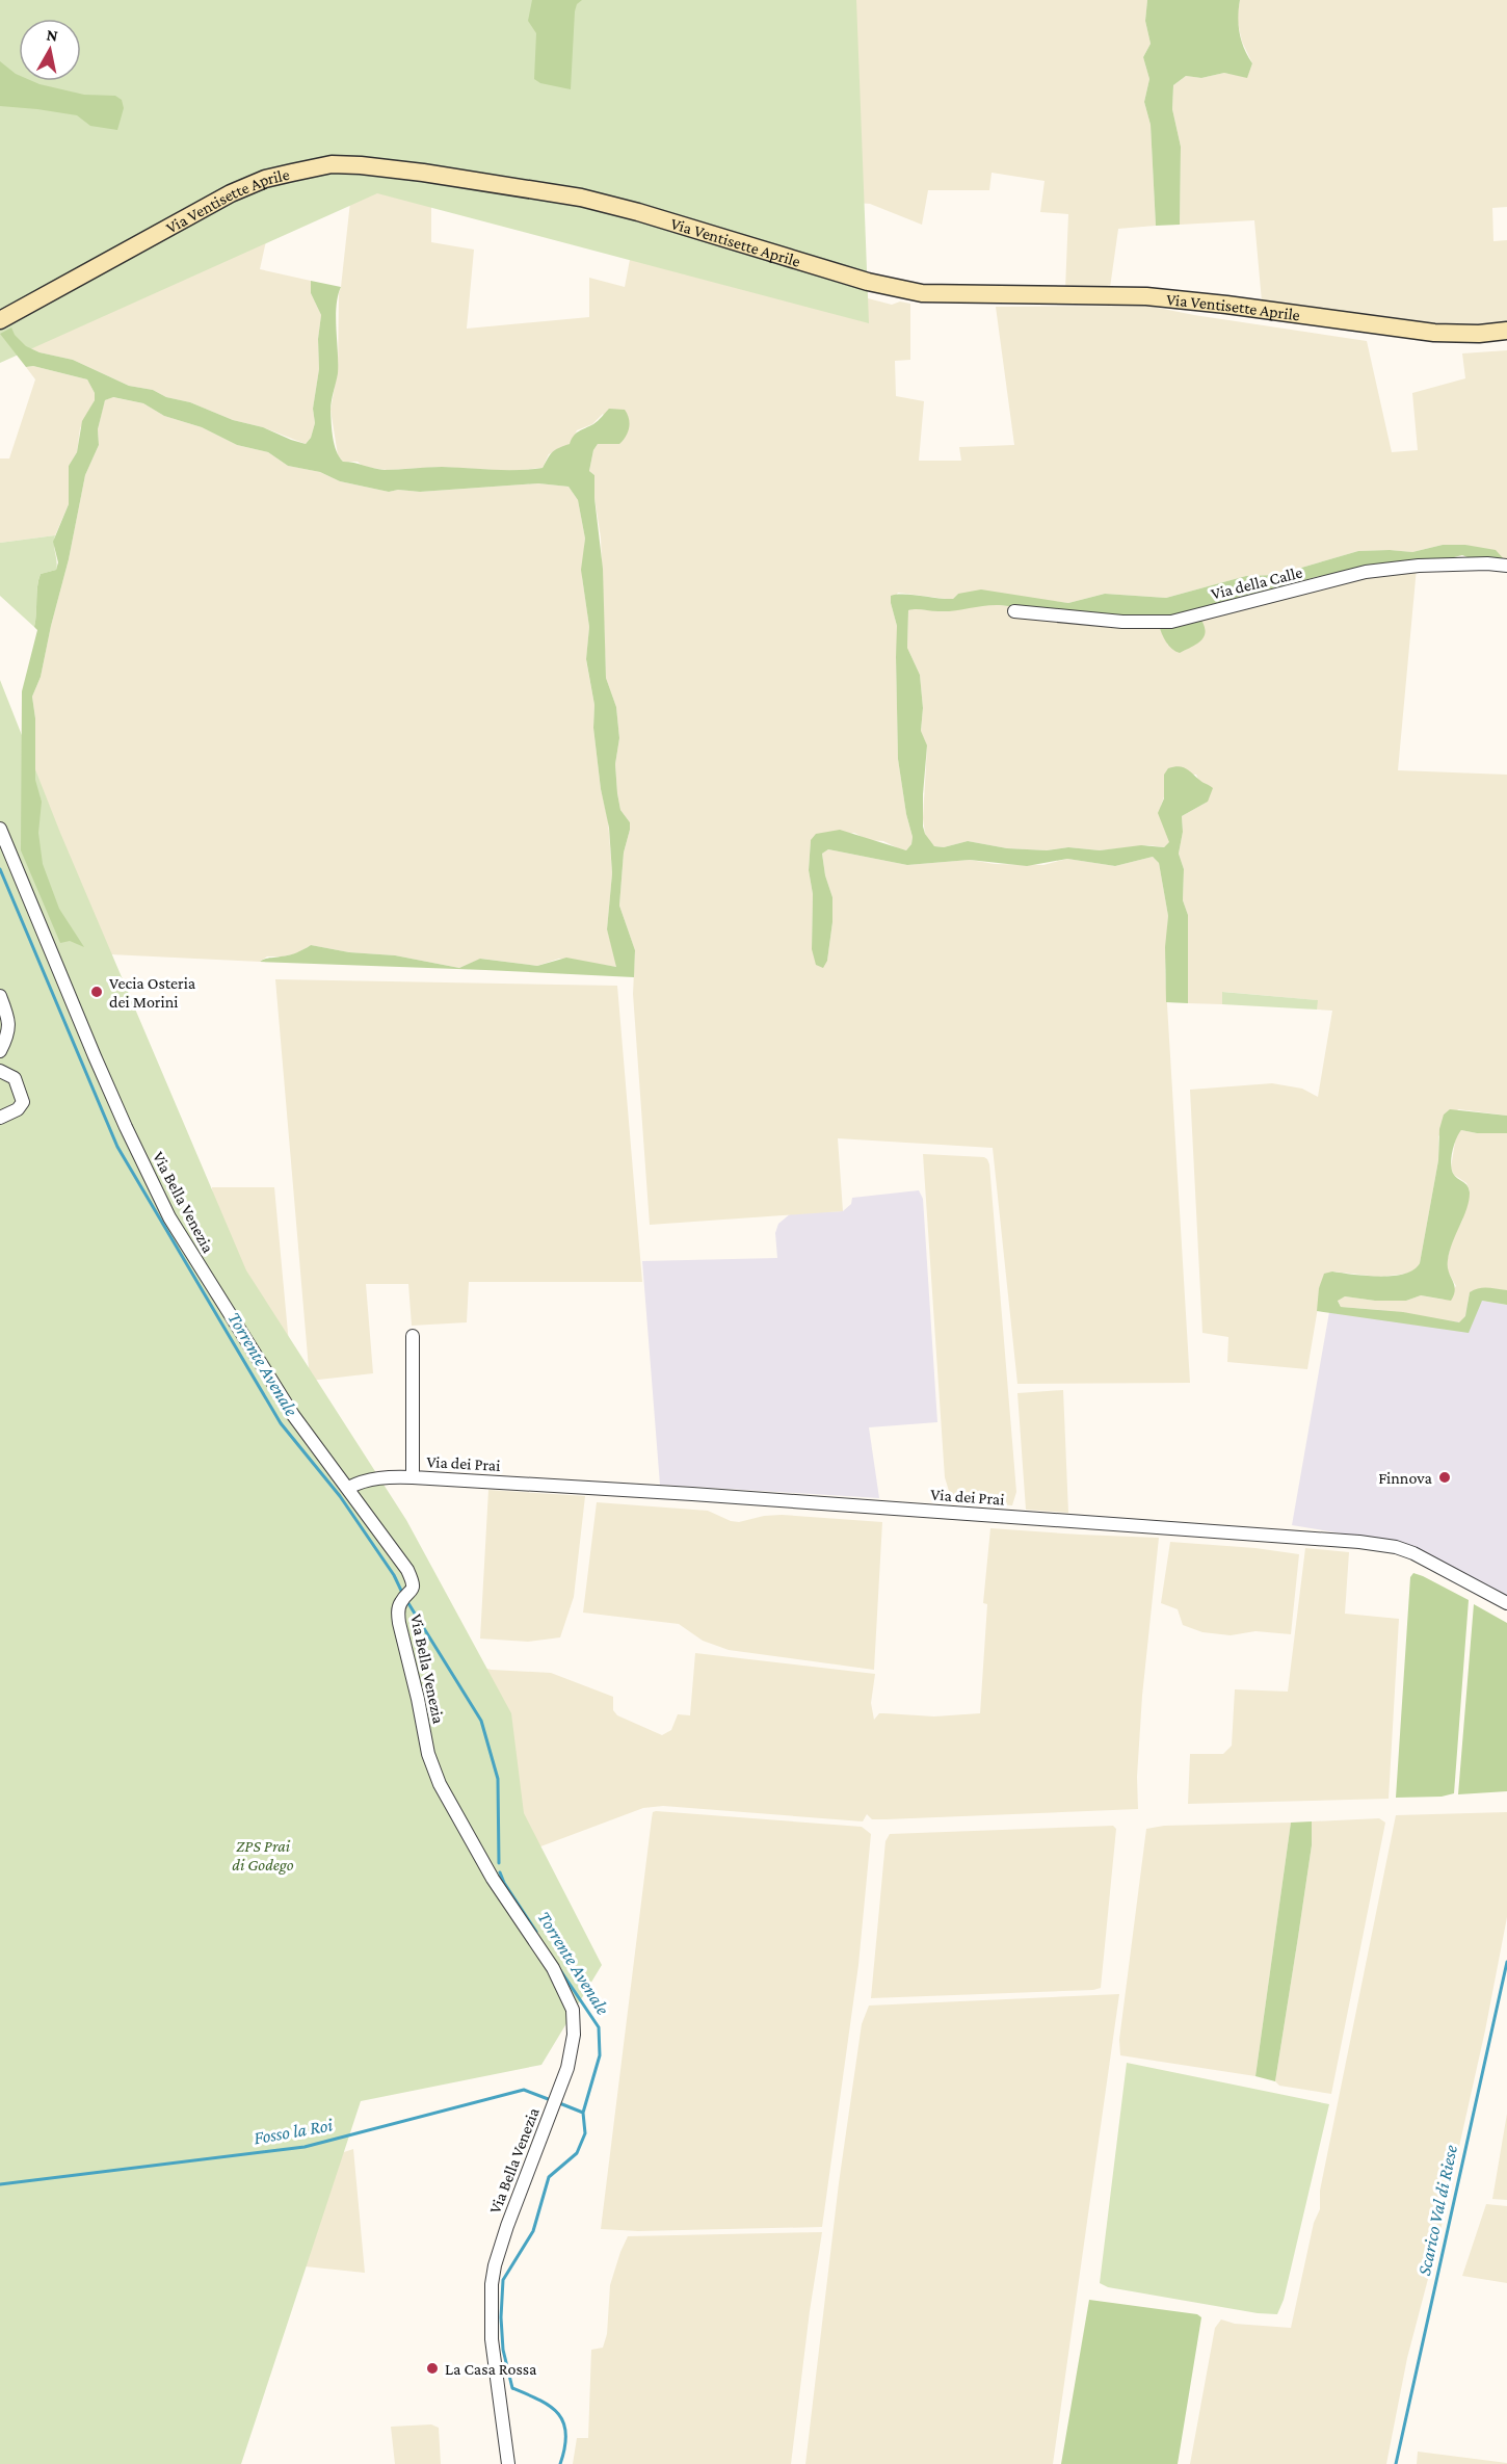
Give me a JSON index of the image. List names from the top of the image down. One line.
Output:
{"streets":{"main road":["Via Ventisette Aprile"],"street":["Via della Calle","Via Bella Venezia","Via dei Prai"]},"crossings":[["Via Bella Venezia","Via dei Prai"]],"water":["Torrente Avenale","Fosso la Roi","Scarico Val di Riese"],"parks":["ZPS Prai di Godego"],"places":["Vecia Osteria dei Morini","Finnova","La Casa Rossa"],"north":"top"}
